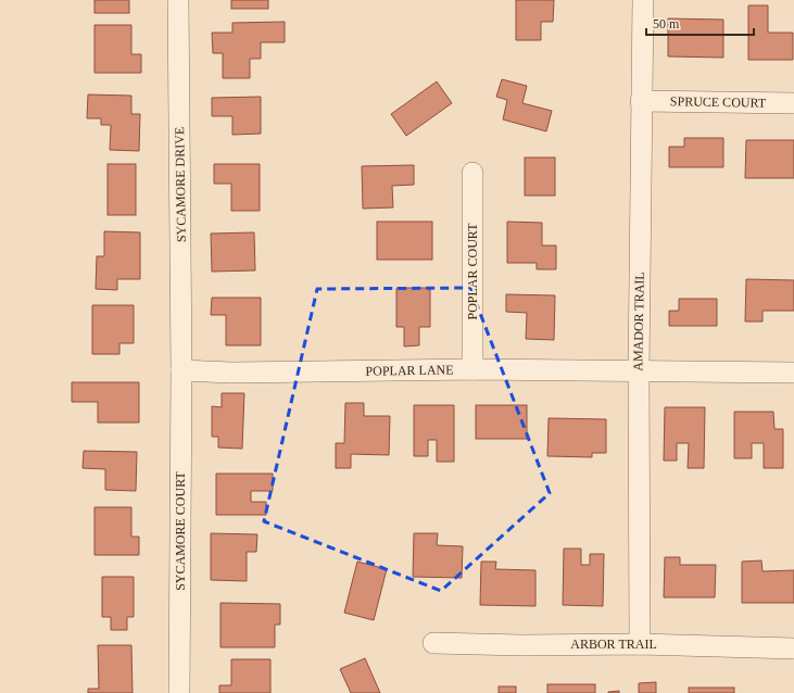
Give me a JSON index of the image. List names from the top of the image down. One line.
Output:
{"streets":{"street":["SPRUCE COURT","SYCAMORE DRIVE","POPLAR COURT","AMADOR TRAIL","POPLAR LANE","SYCAMORE COURT","ARBOR TRAIL"]},"crossings":[["SPRUCE COURT","AMADOR TRAIL"],["SYCAMORE DRIVE","POPLAR LANE"],["SYCAMORE DRIVE","SYCAMORE COURT"],["POPLAR COURT","POPLAR LANE"],["AMADOR TRAIL","POPLAR LANE"],["AMADOR TRAIL","ARBOR TRAIL"],["POPLAR LANE","SYCAMORE COURT"]],"scale_bar":"50 m"}
